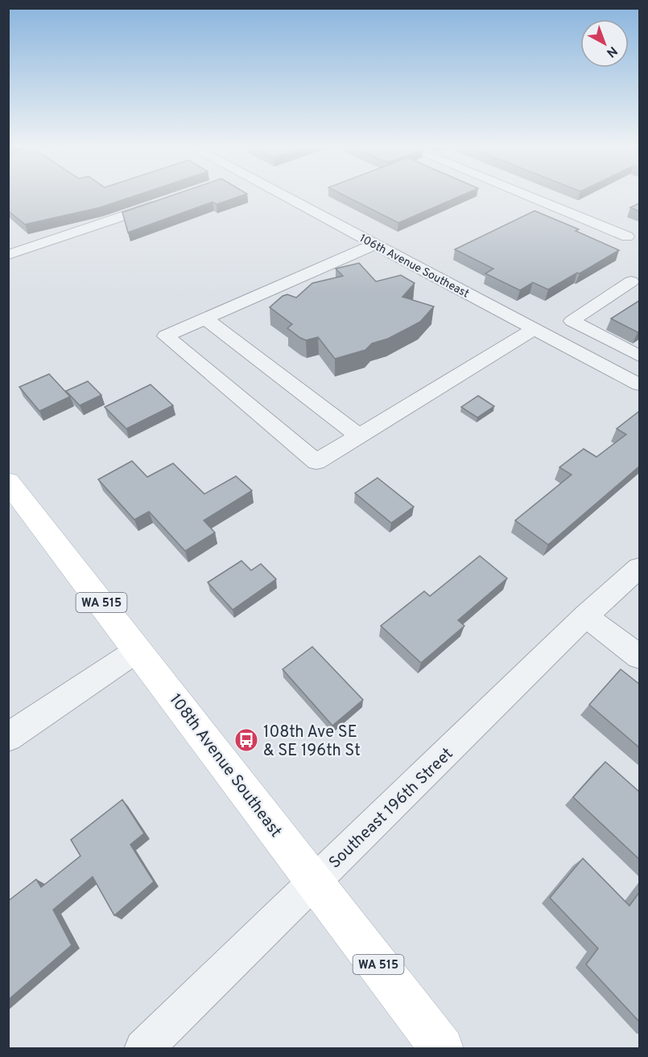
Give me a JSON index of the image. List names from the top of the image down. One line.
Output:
{"streets":{"main road":["WA 515","108th Avenue Southeast"],"street":["106th Avenue Southeast","Southeast 196th Street"]},"crossings":[["108th Avenue Southeast","Southeast 196th Street"]],"places":{"bus stop":["108th Ave SE & SE 196th St"]},"north":"bottom right"}
